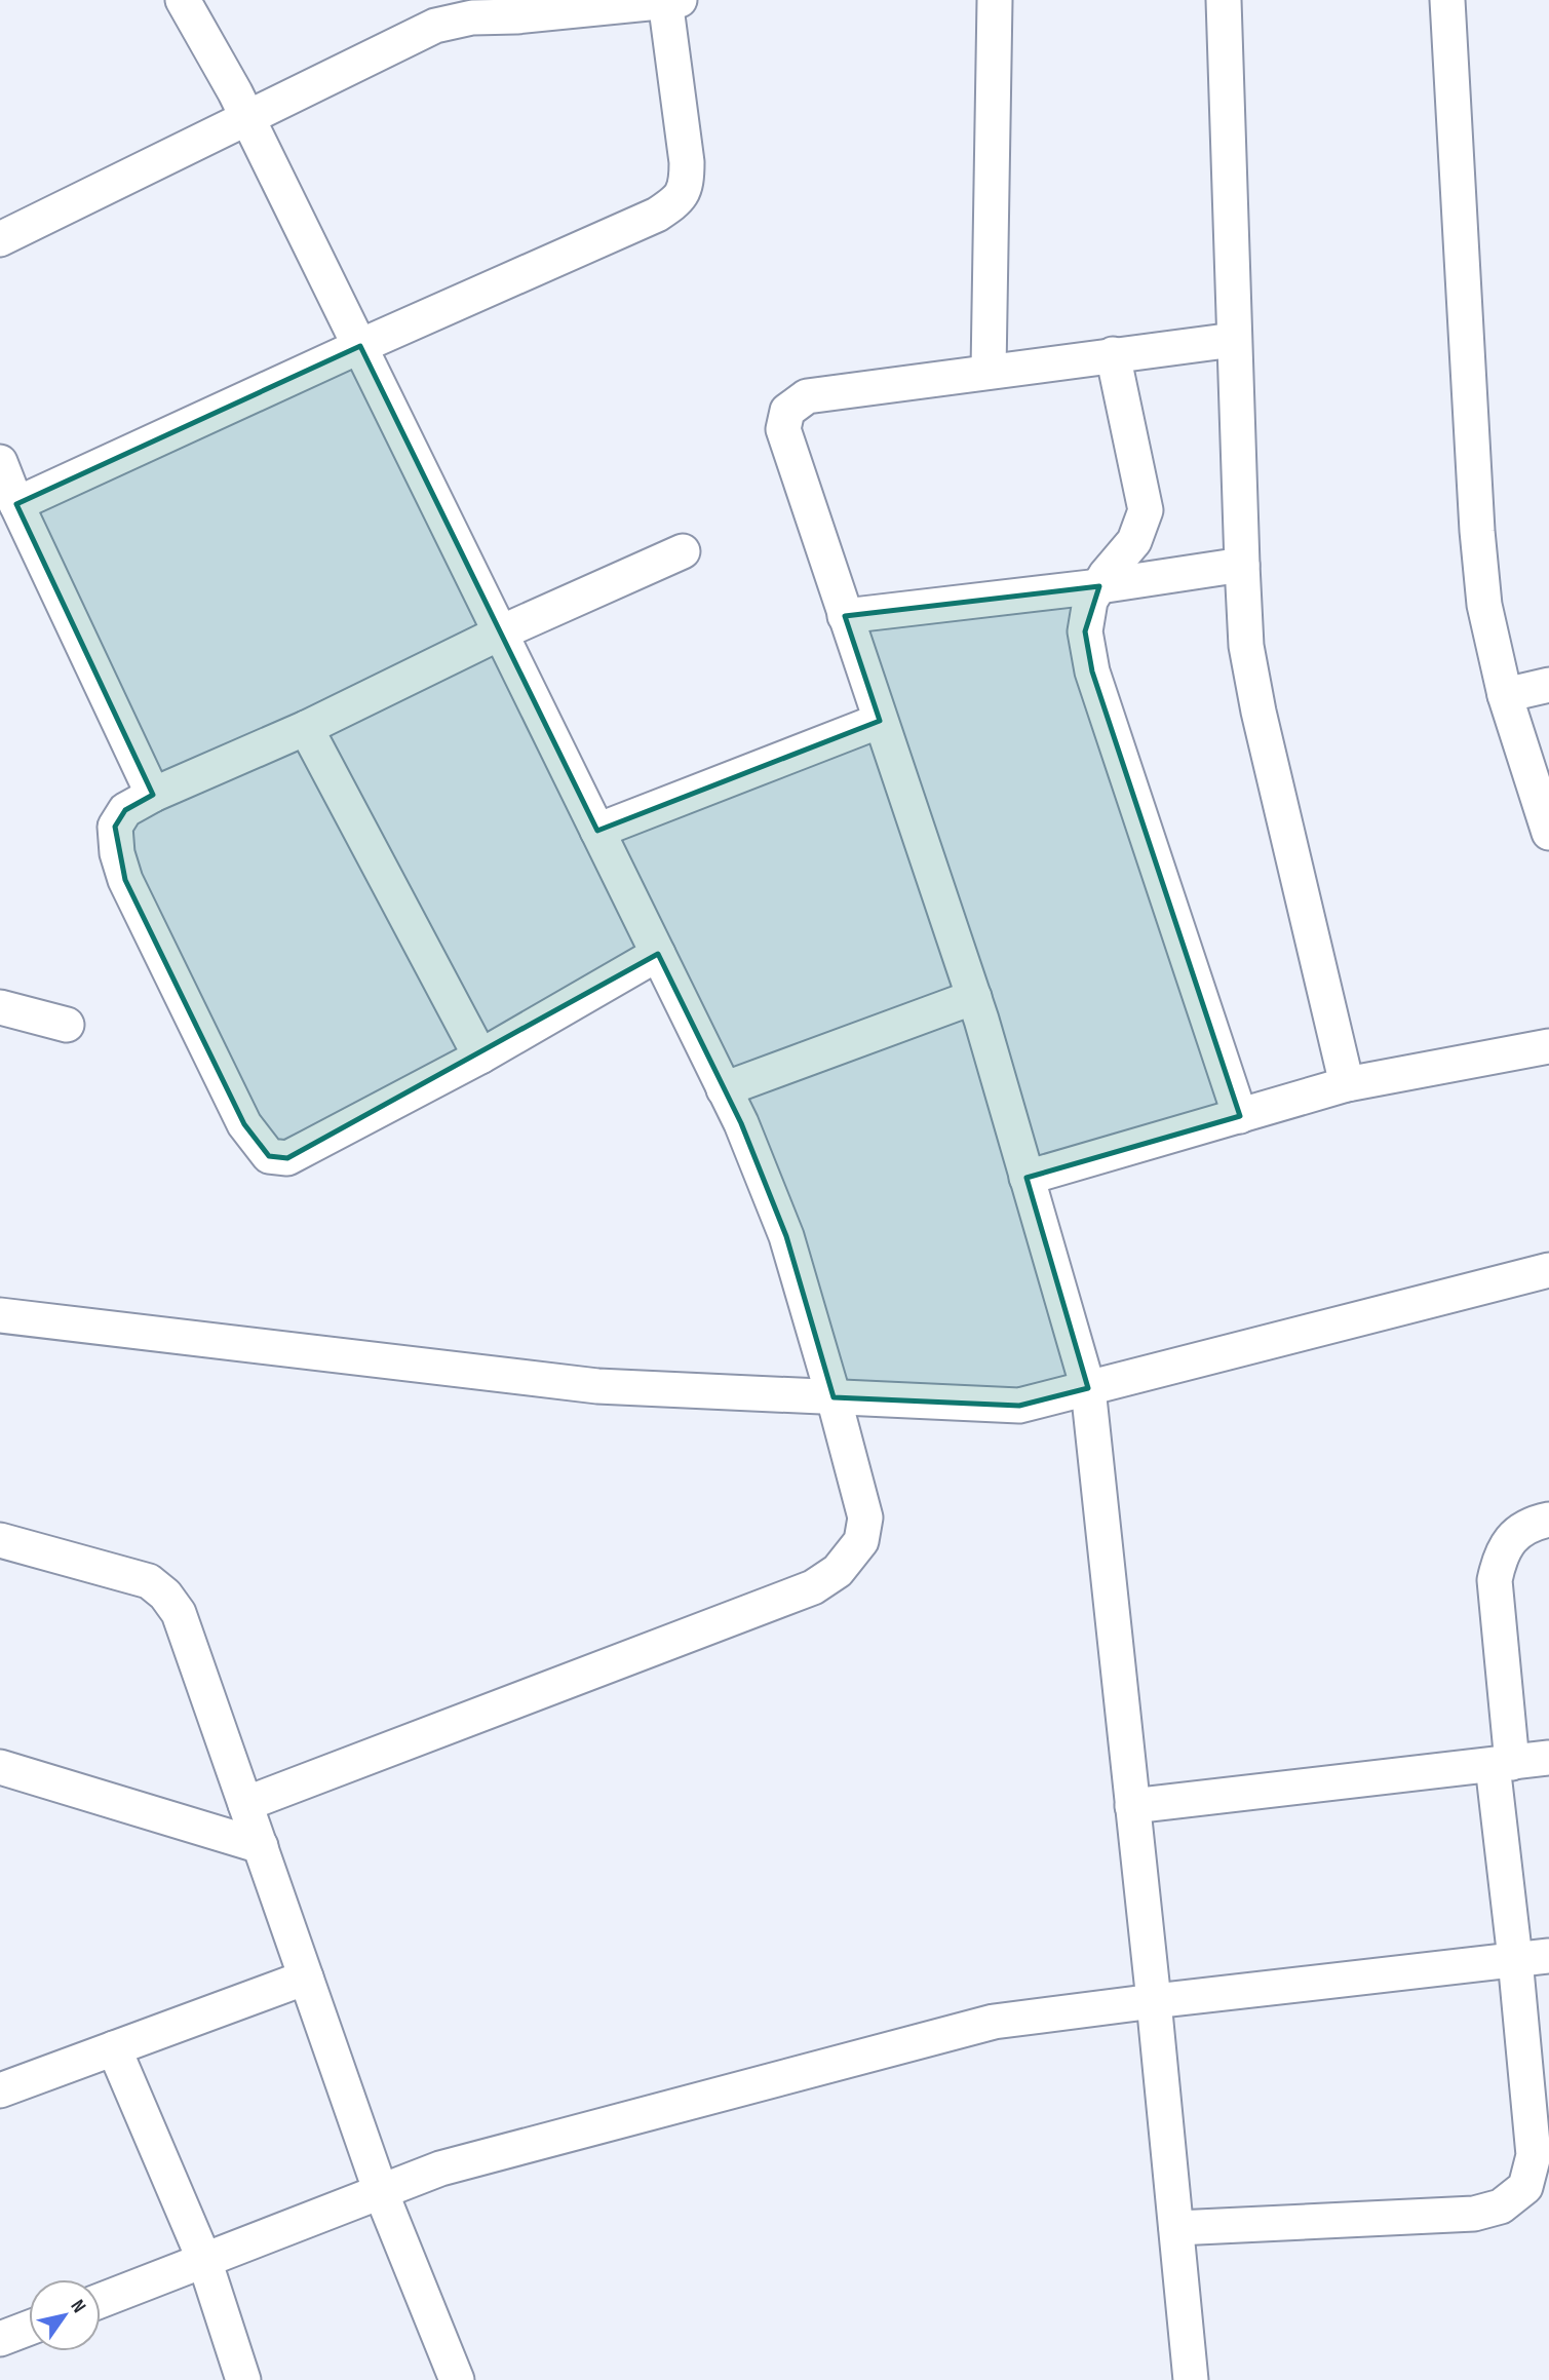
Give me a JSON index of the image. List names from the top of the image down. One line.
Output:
{"north":"top right"}
